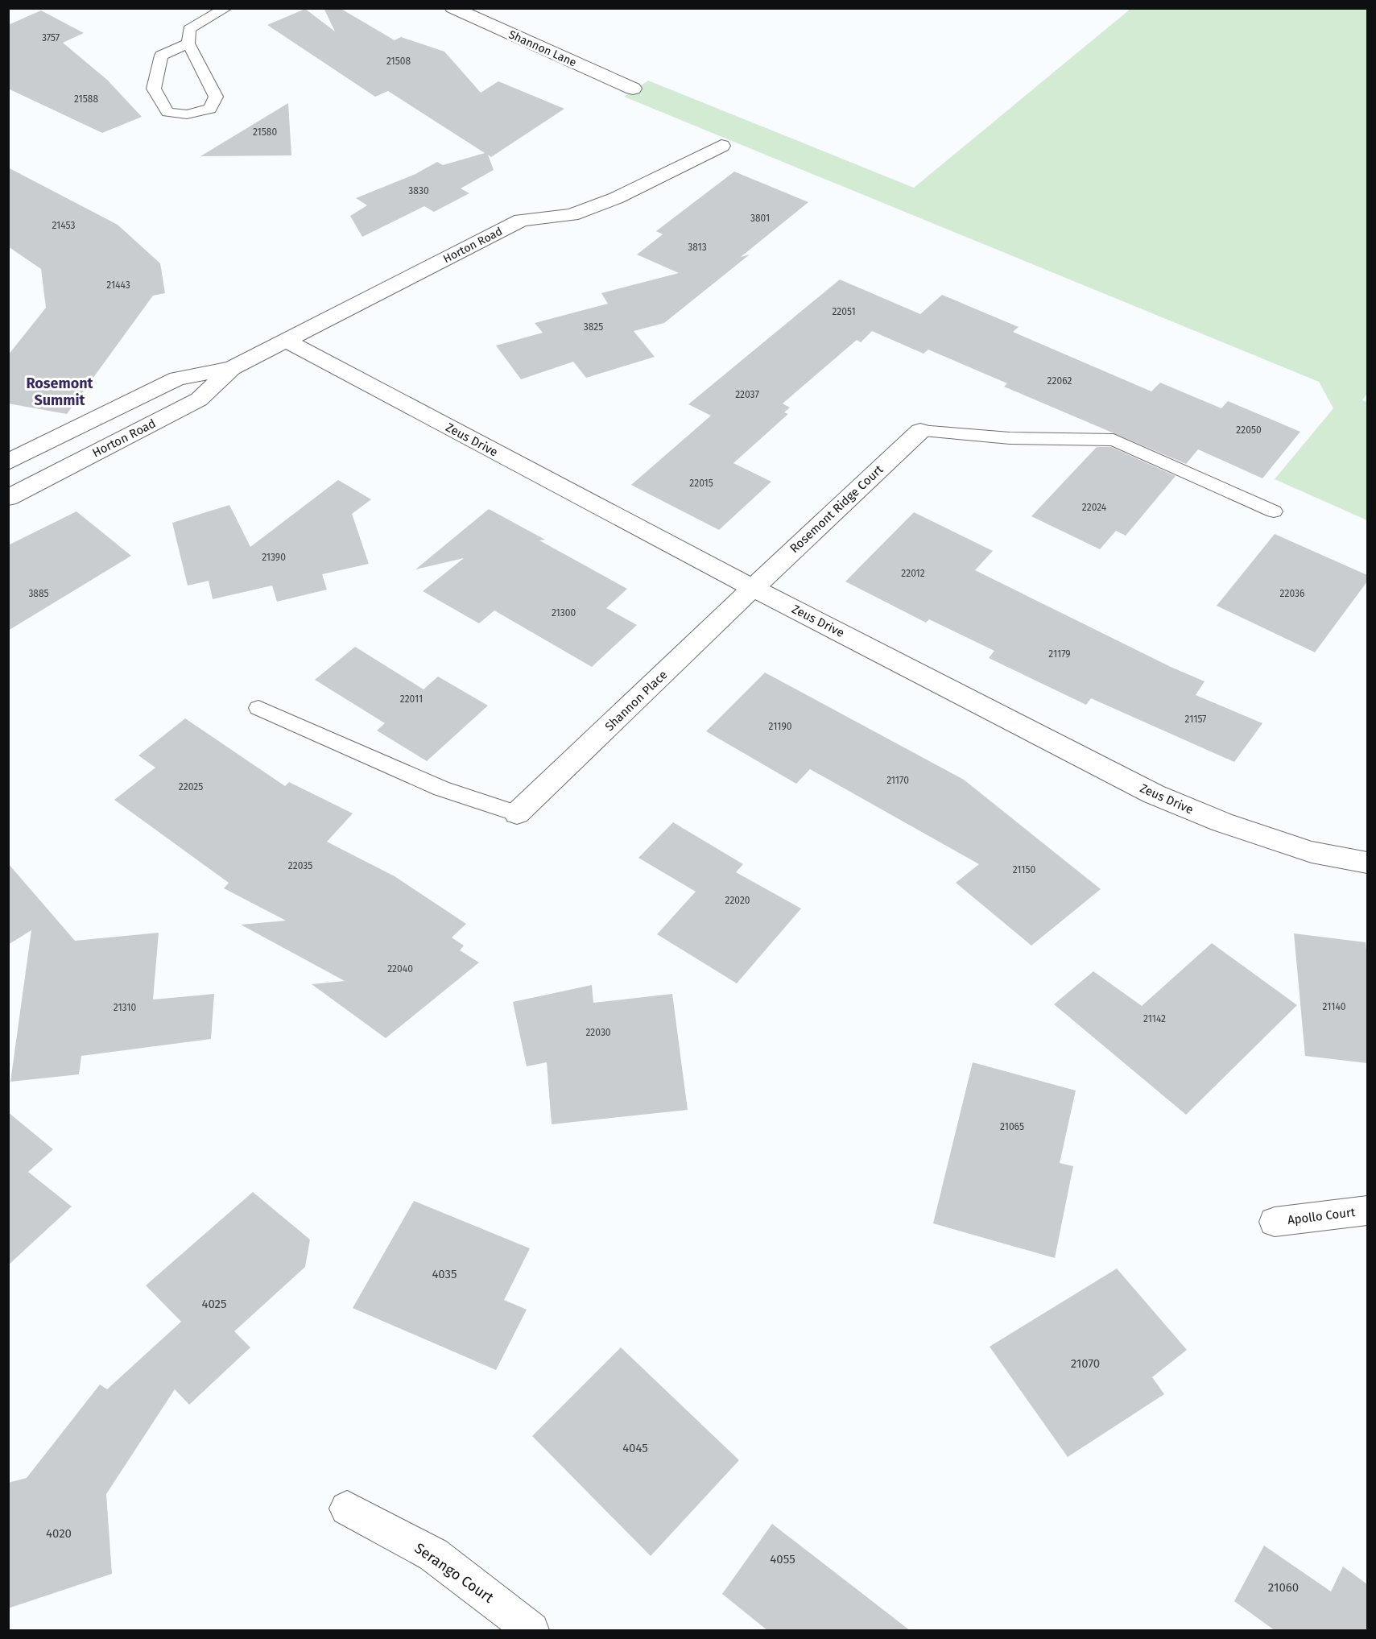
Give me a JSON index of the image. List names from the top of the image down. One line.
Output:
{"streets":{"street":["Shannon Lane","Horton Road","Zeus Drive","Rosemont Ridge Court","Shannon Place","Apollo Court","Serango Court"]},"crossings":[["Horton Road","Zeus Drive"],["Zeus Drive","Rosemont Ridge Court"],["Zeus Drive","Shannon Place"],["Rosemont Ridge Court","Shannon Place"]],"districts":["Rosemont Summit"],"house_numbers":["3757","21508","21588","21580","3830","3801","21453","3813","21443","22051","3825","22062","22037","22050","22015","22024","21390","22012","3885","22036","21300","21179","22011","21157","21190","21170","22025","22035","21150","22020","22040","21140","21310","21142","22030","21065","4035","4025","21070","4045","4020","4055","21060"]}
